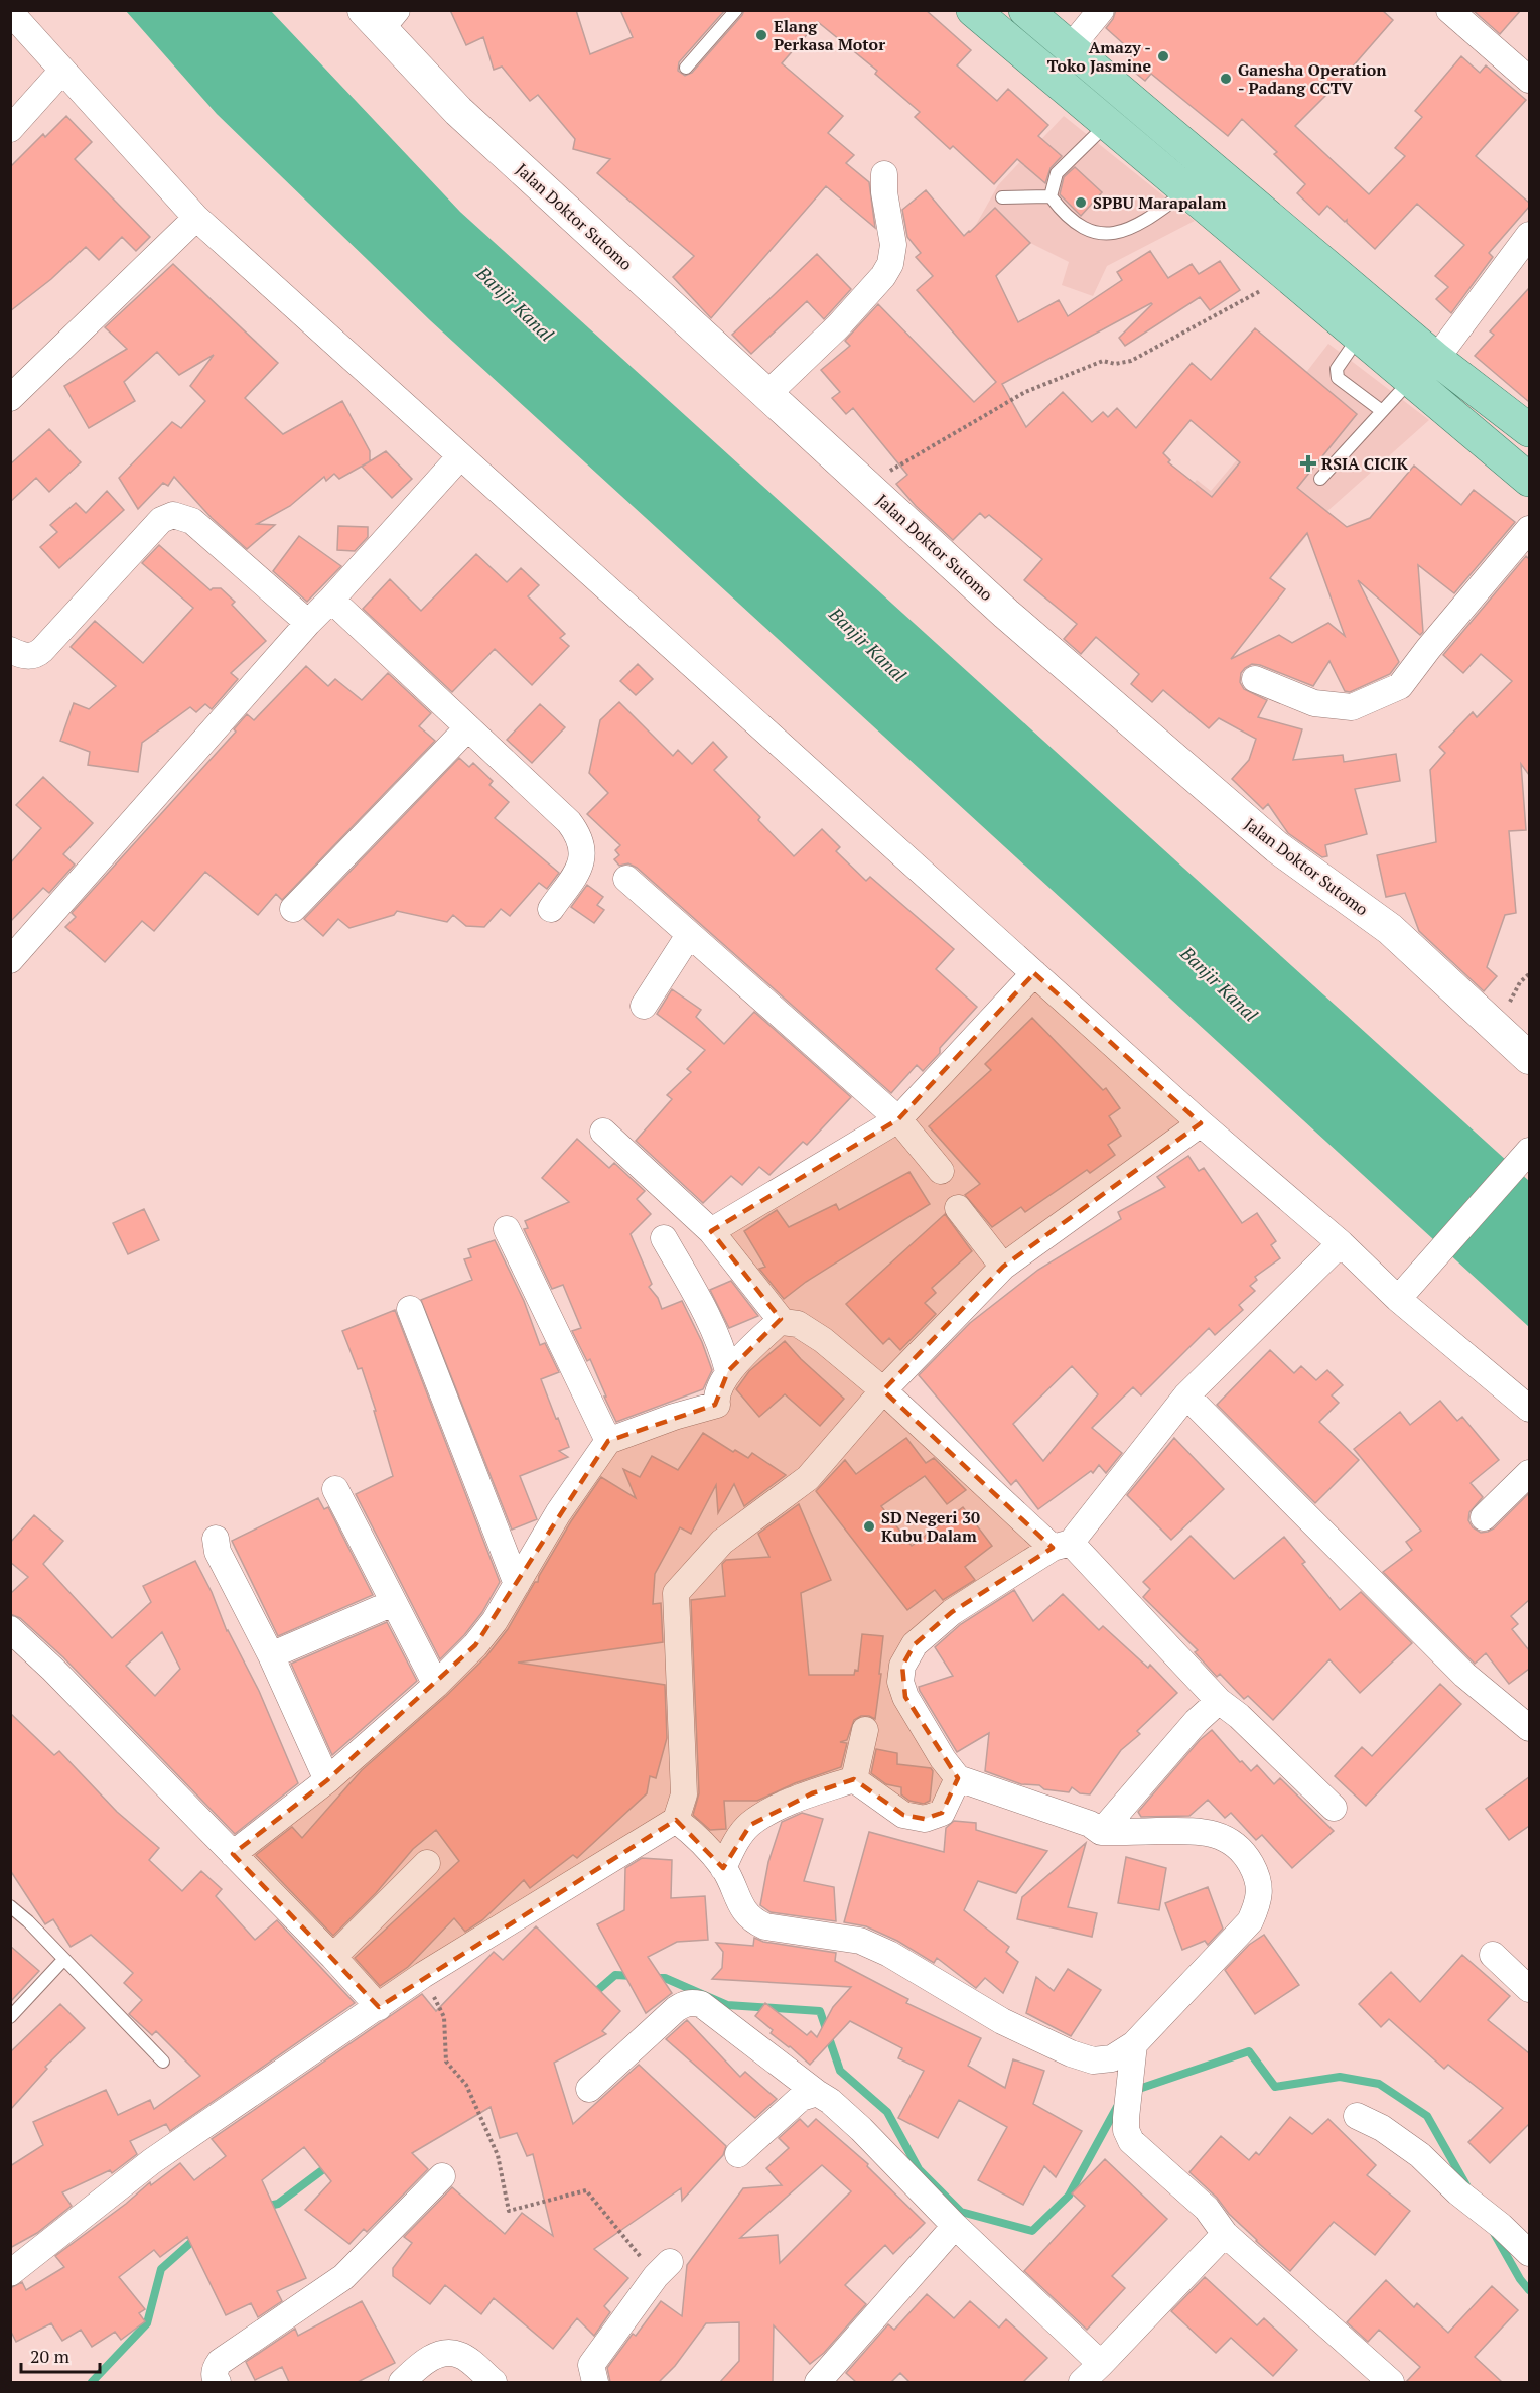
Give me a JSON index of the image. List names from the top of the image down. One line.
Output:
{"streets":{"street":["Jalan Doktor Sutomo"]},"water":["Banjir Kanal"],"places":{"other":["Elang Perkasa Motor","Amazy - Toko Jasmine","Ganesha Operation - Padang CCTV","SPBU Marapalam","SD Negeri 30 Kubu Dalam"],"health":["RSIA CICIK"]},"scale_bar":"20 m"}
